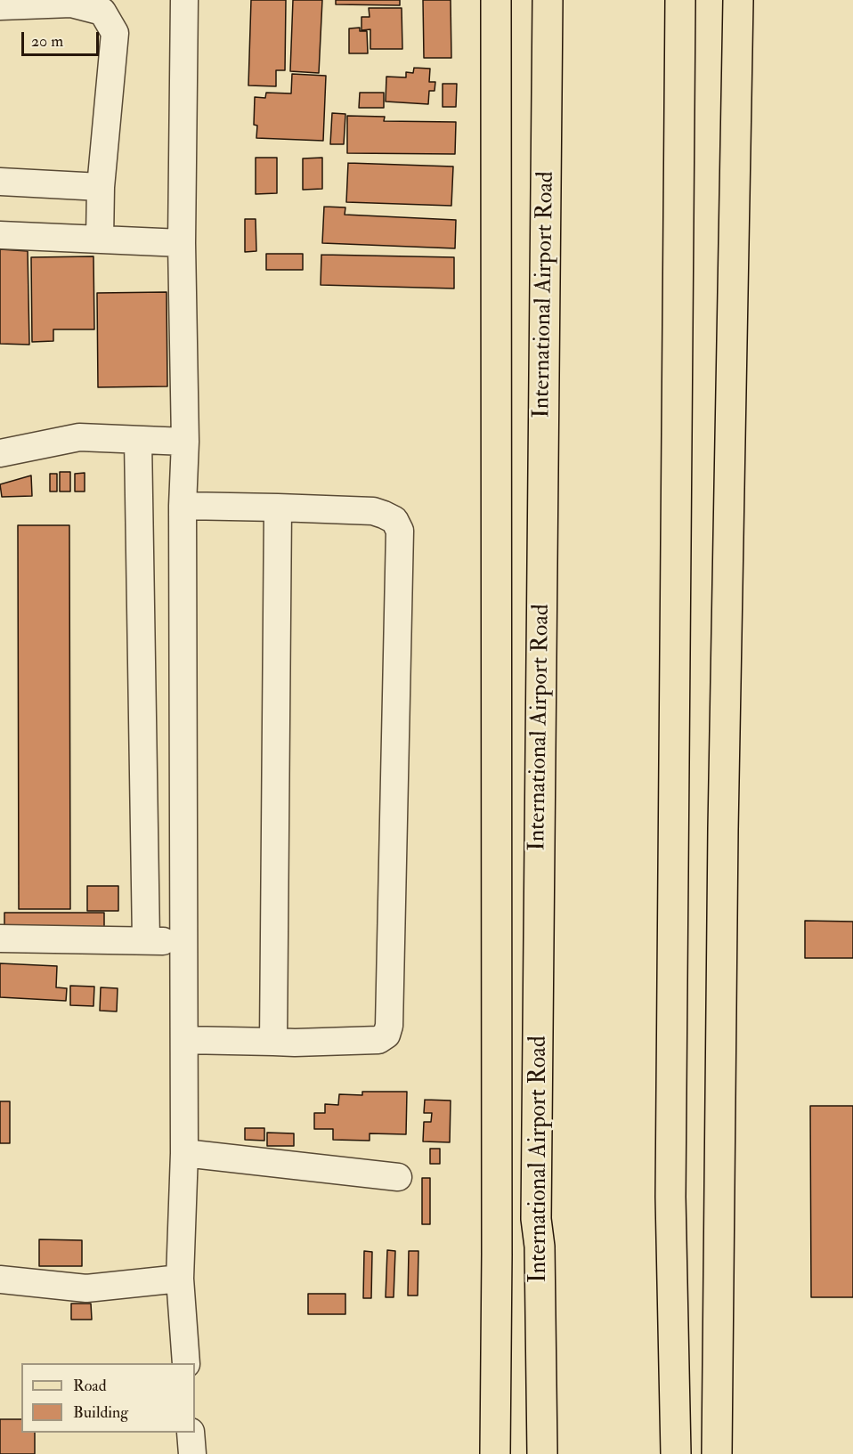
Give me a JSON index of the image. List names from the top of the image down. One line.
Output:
{"streets":{"main road":["International Airport Road"]},"legend":["Road","Building"],"scale_bar":"20 m"}
